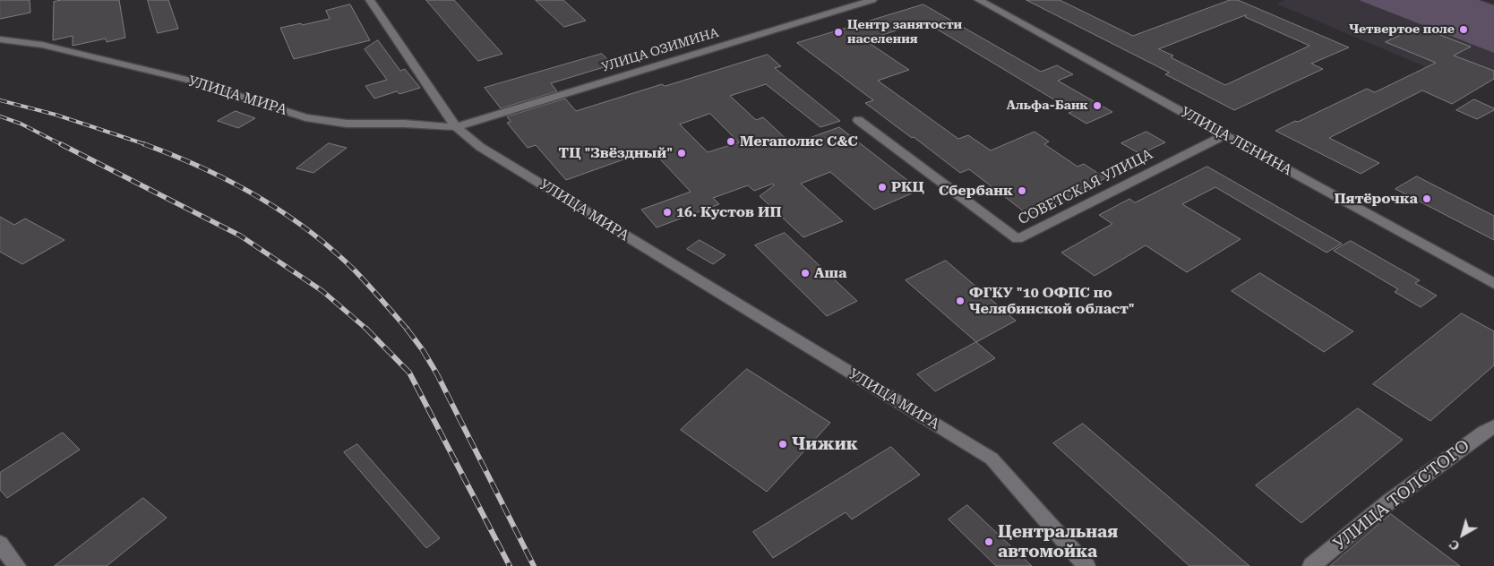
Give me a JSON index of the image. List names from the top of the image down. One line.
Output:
{"streets":{"street":["УЛИЦА ОЗИМИНА","УЛИЦА МИРА","УЛИЦА ЛЕНИНА","СОВЕТСКАЯ УЛИЦА","УЛИЦА ТОЛСТОГО"]},"crossings":[["УЛИЦА ОЗИМИНА","УЛИЦА МИРА"],["УЛИЦА ЛЕНИНА","СОВЕТСКАЯ УЛИЦА"]],"places":["Четвертое поле","Центр занятости населения","Альфа-Банк","Мегаполис C&C","ТЦ \"Звёздный\"","РКЦ","Сбербанк","Пятёрочка","16. Кустов ИП","Аша","ФГКУ \"10 ОФПС по Челябинской област\"","Чижик","Центральная автомойка"],"north":"bottom left"}
